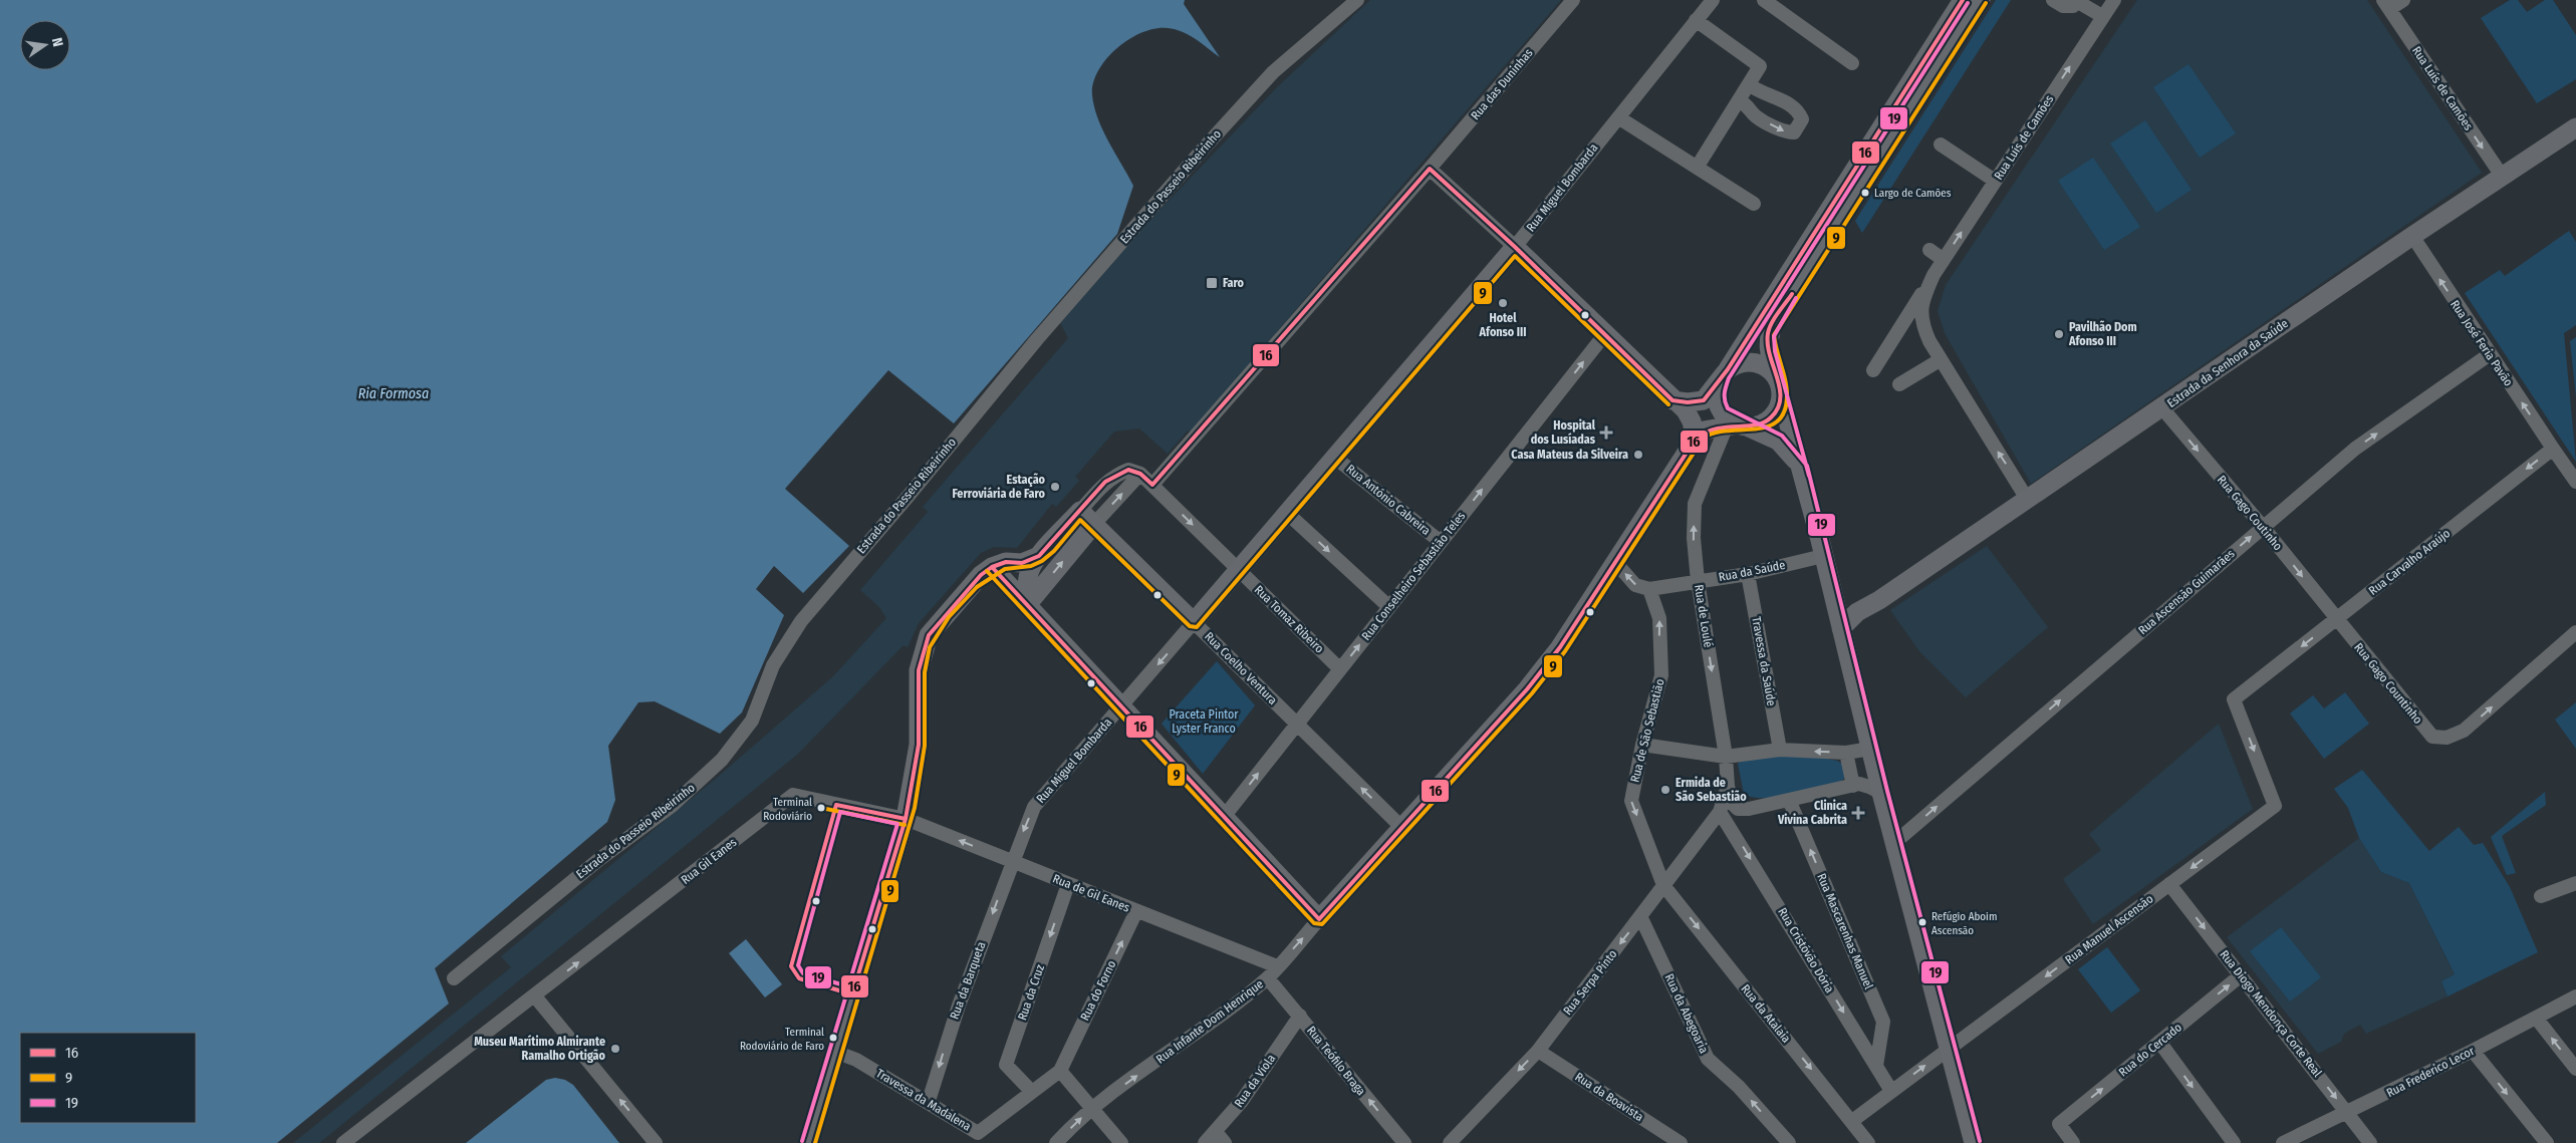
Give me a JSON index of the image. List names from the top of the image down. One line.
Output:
{"streets":{"street":["Rua das Duninhas","Rua Luís de Camões","Estrada do Passeio Ribeirinho","Rua Miguel Bombarda","Rua José Feria Pavão","Estrada da Senhora da Saúde","Rua António Cabreira","Rua Gago Coutinho","Rua Carvalho Araújo","Rua da Saúde","Rua Conselheiro Sebastião Teles","Rua Ascensão Guimarães","Rua de Loulé","Rua Tomaz Ribeiro","Travessa da Saúde","Rua Coelho Ventura","Rua Gago Countinho","Rua de São Sebastião","Rua Gil Eanes","Rua de Gil Eanes","Rua Manuel Ascensão","Rua Mascarenhas Manuel","Rua Cristóvão Dória","Rua da Barqueta","Rua Serpa Pinto","Rua do Forno","Rua da Cruz","Rua da Abegoaria","Rua da Atalaia","Rua Diogo Mendonça Corte Real","Rua Infante Dom Henrique","Rua do Cercado","Rua Teófilo Braga","Rua Frederico Lecor","Rua da Viola","Rua da Boavista","Travessa da Madalena"]},"crossings":[["Rua das Duninhas","Rua Tomaz Ribeiro"],["Rua Luís de Camões","Estrada da Senhora da Saúde"],["Rua Miguel Bombarda","Rua António Cabreira"],["Rua Miguel Bombarda","Rua Tomaz Ribeiro"],["Rua Miguel Bombarda","Rua Coelho Ventura"],["Rua Miguel Bombarda","Rua de Gil Eanes"],["Rua Miguel Bombarda","Rua da Barqueta"],["Rua José Feria Pavão","Estrada da Senhora da Saúde"],["Rua José Feria Pavão","Rua Carvalho Araújo"],["Rua José Feria Pavão","Rua Ascensão Guimarães"],["Estrada da Senhora da Saúde","Rua Gago Coutinho"],["Rua António Cabreira","Rua Conselheiro Sebastião Teles"],["Rua Gago Coutinho","Rua Carvalho Araújo"],["Rua Gago Coutinho","Rua Ascensão Guimarães"],["Rua Gago Coutinho","Rua Gago Countinho"],["Rua Carvalho Araújo","Rua Gago Countinho"],["Rua Carvalho Araújo","Rua Manuel Ascensão"],["Rua da Saúde","Rua de Loulé"],["Rua da Saúde","Travessa da Saúde"],["Rua da Saúde","Rua de São Sebastião"],["Rua Conselheiro Sebastião Teles","Rua Tomaz Ribeiro"],["Rua Conselheiro Sebastião Teles","Rua Coelho Ventura"],["Rua de Loulé","Rua Cristóvão Dória"],["Rua de Loulé","Rua Serpa Pinto"],["Rua de Loulé","Rua Infante Dom Henrique"],["Rua Coelho Ventura","Rua Infante Dom Henrique"],["Rua de São Sebastião","Rua Serpa Pinto"],["Rua de São Sebastião","Rua da Atalaia"],["Rua Gil Eanes","Rua de Gil Eanes"],["Rua de Gil Eanes","Rua da Barqueta"],["Rua de Gil Eanes","Rua do Forno"],["Rua de Gil Eanes","Rua da Cruz"],["Rua de Gil Eanes","Rua Infante Dom Henrique"],["Rua Manuel Ascensão","Rua Cristóvão Dória"],["Rua Manuel Ascensão","Rua da Atalaia"],["Rua Manuel Ascensão","Rua Diogo Mendonça Corte Real"],["Rua Mascarenhas Manuel","Rua Cristóvão Dória"],["Rua Cristóvão Dória","Rua Serpa Pinto"],["Rua da Barqueta","Travessa da Madalena"],["Rua Serpa Pinto","Rua da Abegoaria"],["Rua Serpa Pinto","Rua da Atalaia"],["Rua Serpa Pinto","Rua da Boavista"],["Rua da Cruz","Travessa da Madalena"],["Rua Diogo Mendonça Corte Real","Rua do Cercado"],["Rua Diogo Mendonça Corte Real","Rua Frederico Lecor"],["Rua Infante Dom Henrique","Rua Teófilo Braga"],["Rua Teófilo Braga","Rua da Viola"]],"one_way":["Rua José Feria Pavão","Rua Gago Coutinho","Rua Carvalho Araújo","Rua Conselheiro Sebastião Teles","Rua Ascensão Guimarães","Rua Tomaz Ribeiro","Rua Gil Eanes","Rua Serpa Pinto","Rua do Forno","Rua da Cruz","Rua da Abegoaria","Rua da Atalaia","Rua do Cercado","Rua Teófilo Braga"],"water":["Ria Formosa"],"parks":["Praceta Pintor Lyster Franco"],"places":{"other":["Largo de Camões","Hotel Afonso III","Pavilhão Dom Afonso III","Casa Mateus da Silveira","Estação Ferroviária de Faro","Ermida de São Sebastião","Terminal Rodoviário","Refúgio Aboim Ascensão","Terminal Rodoviário de Faro","Museu Marítimo Almirante Ramalho Ortigão"],"transit":["Faro"],"health":["Hospital dos Lusíadas","Clinica Vivina Cabrita"]},"lines":["transit line 16","transit line 9","transit line 19"],"legend":["16","9","19"],"north":"right"}
